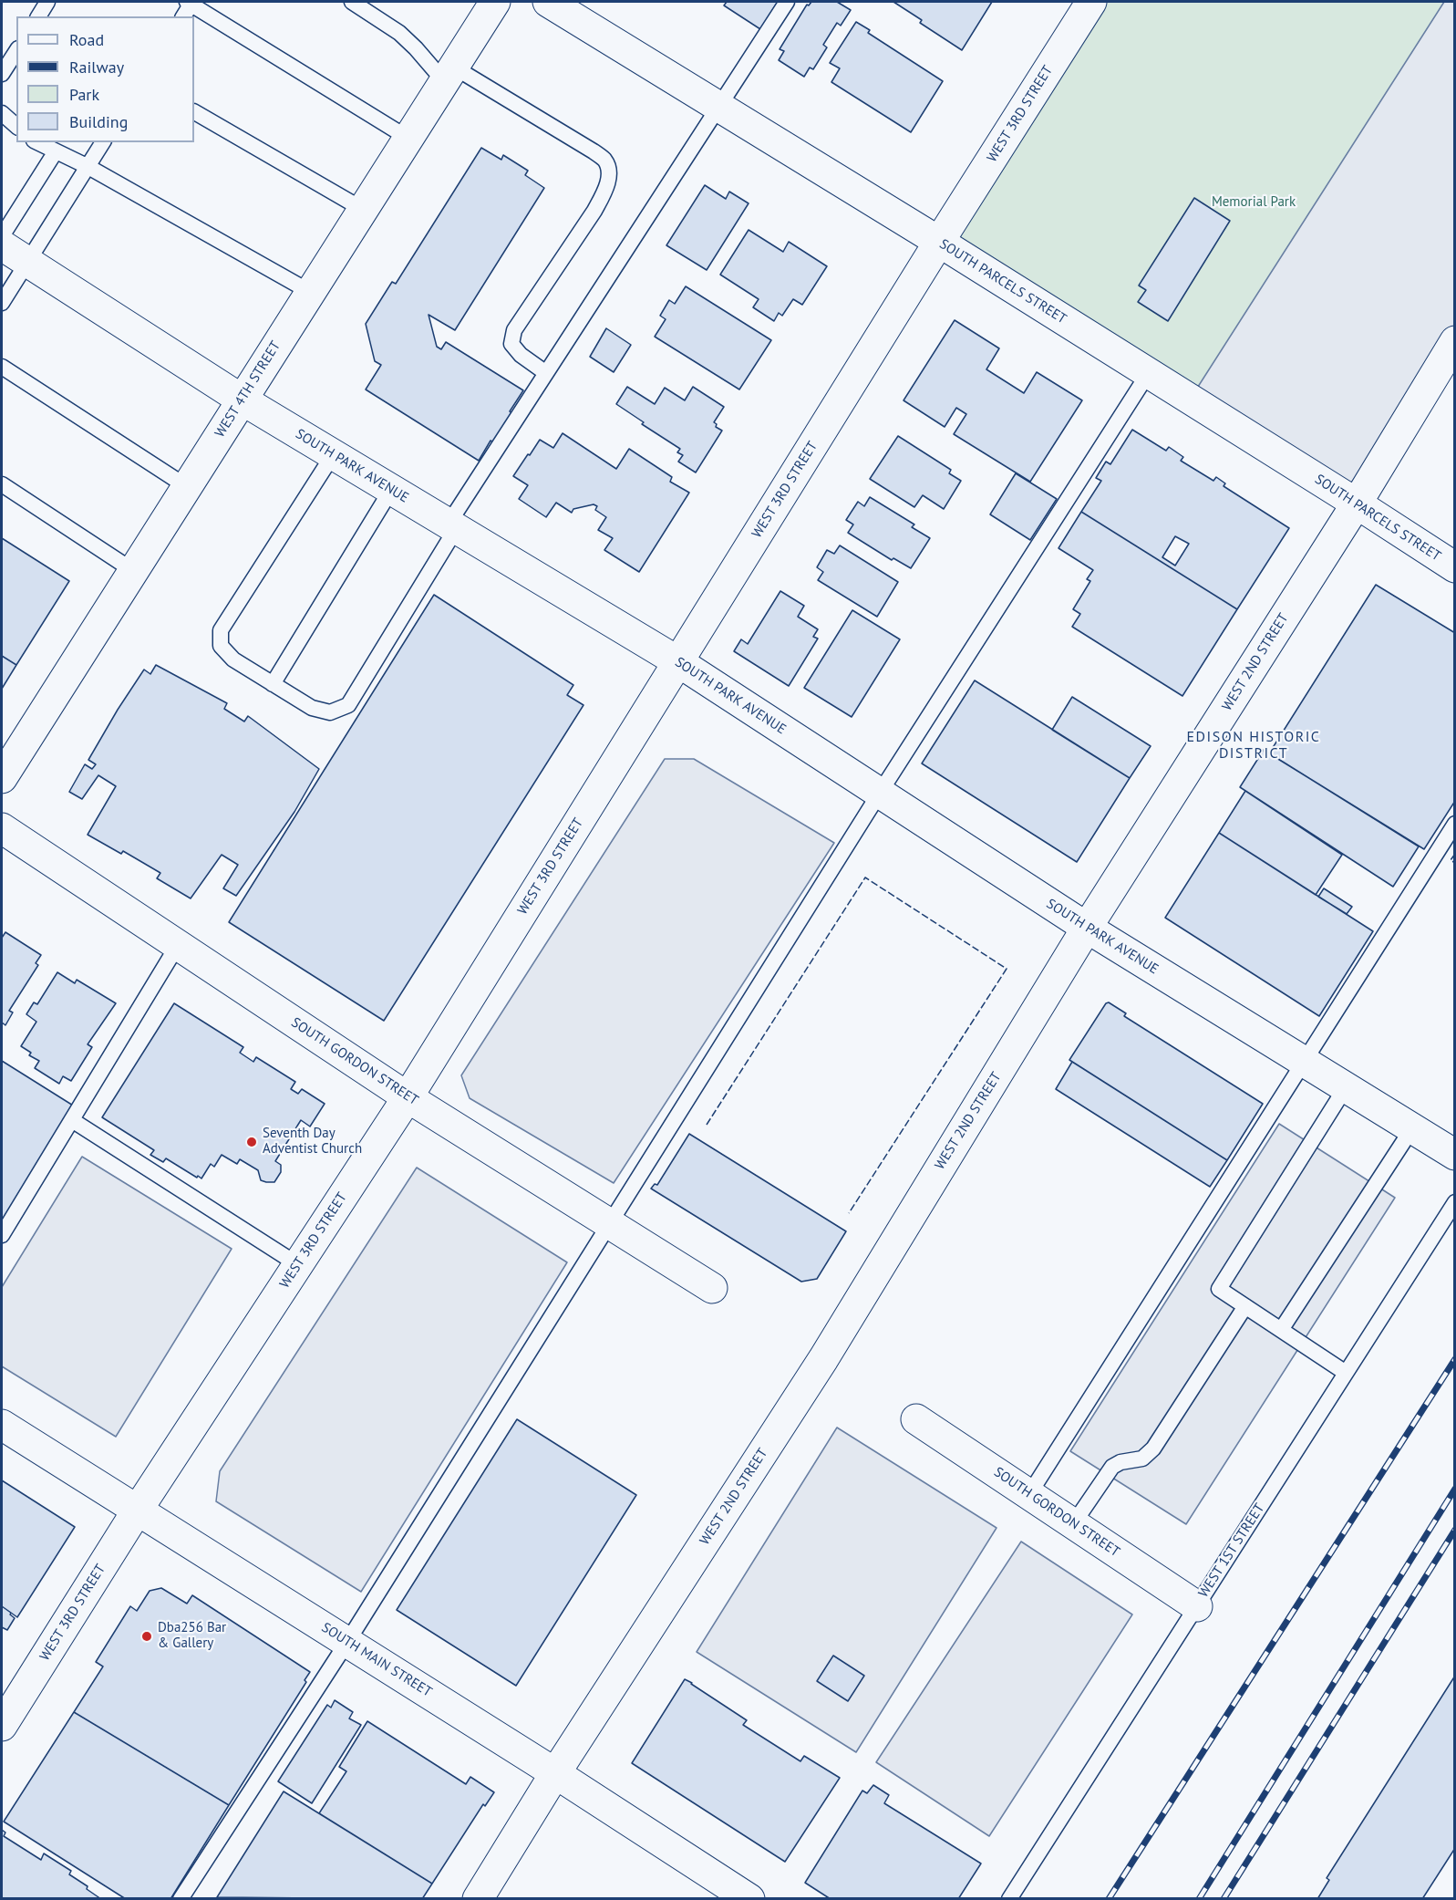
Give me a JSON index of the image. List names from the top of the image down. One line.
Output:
{"streets":{"street":["WEST 3RD STREET","SOUTH PARCELS STREET","WEST 4TH STREET","SOUTH PARK AVENUE","WEST 2ND STREET","SOUTH GORDON STREET","SOUTH MAIN STREET"],"lane":["WEST 1ST STREET"]},"crossings":[["WEST 3RD STREET","SOUTH PARCELS STREET"],["WEST 3RD STREET","SOUTH PARK AVENUE"],["WEST 3RD STREET","SOUTH GORDON STREET"],["WEST 3RD STREET","SOUTH MAIN STREET"],["SOUTH PARCELS STREET","WEST 2ND STREET"],["WEST 4TH STREET","SOUTH PARK AVENUE"],["SOUTH PARK AVENUE","WEST 2ND STREET"],["WEST 2ND STREET","SOUTH MAIN STREET"],["SOUTH GORDON STREET","WEST 1ST STREET"]],"districts":["EDISON HISTORIC DISTRICT"],"parks":["Memorial Park"],"places":["Seventh Day Adventist Church","Dba256 Bar & Gallery"],"legend":["Road","Railway","Park","Building"]}
